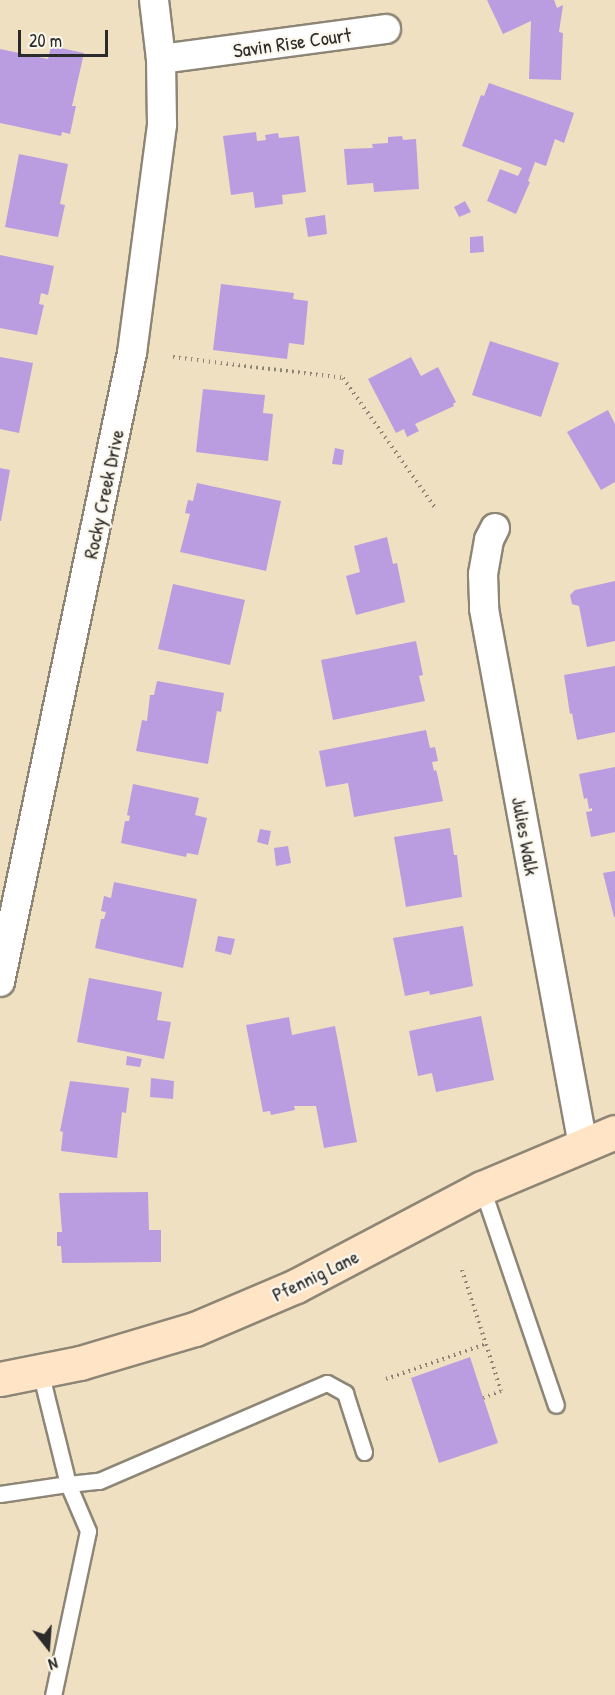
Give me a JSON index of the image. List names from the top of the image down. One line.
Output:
{"streets":{"street":["Savin Rise Court","Rocky Creek Drive","Julies Walk","Pfennig Lane"]},"crossings":[["Savin Rise Court","Rocky Creek Drive"],["Julies Walk","Pfennig Lane"]],"scale_bar":"20 m","north":"bottom"}
